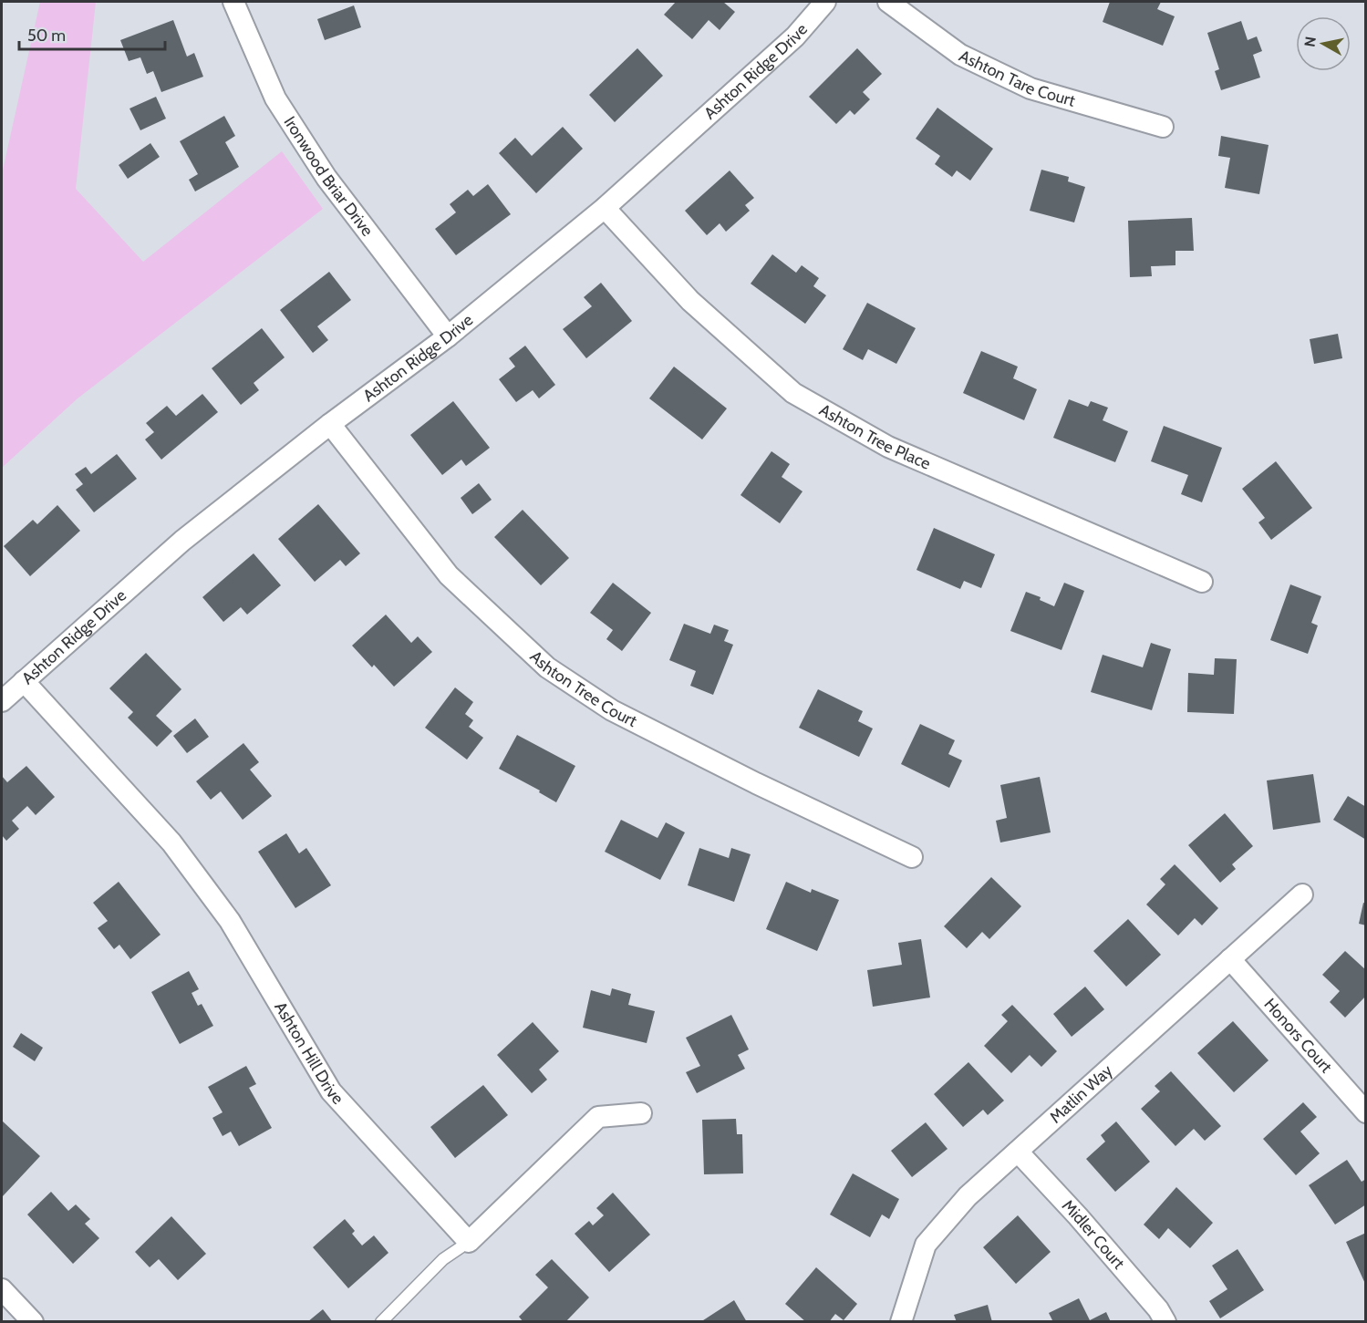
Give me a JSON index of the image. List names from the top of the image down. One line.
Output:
{"streets":{"street":["Ashton Ridge Drive","Ashton Tare Court","Ironwood Briar Drive","Ashton Tree Place","Ashton Tree Court","Honors Court","Ashton Hill Drive","Matlin Way","Midler Court"]},"crossings":[["Ashton Ridge Drive","Ironwood Briar Drive"],["Ashton Ridge Drive","Ashton Tree Place"],["Ashton Ridge Drive","Ashton Tree Court"],["Ashton Ridge Drive","Ashton Hill Drive"],["Honors Court","Matlin Way"],["Matlin Way","Midler Court"]],"scale_bar":"50 m","north":"left"}
